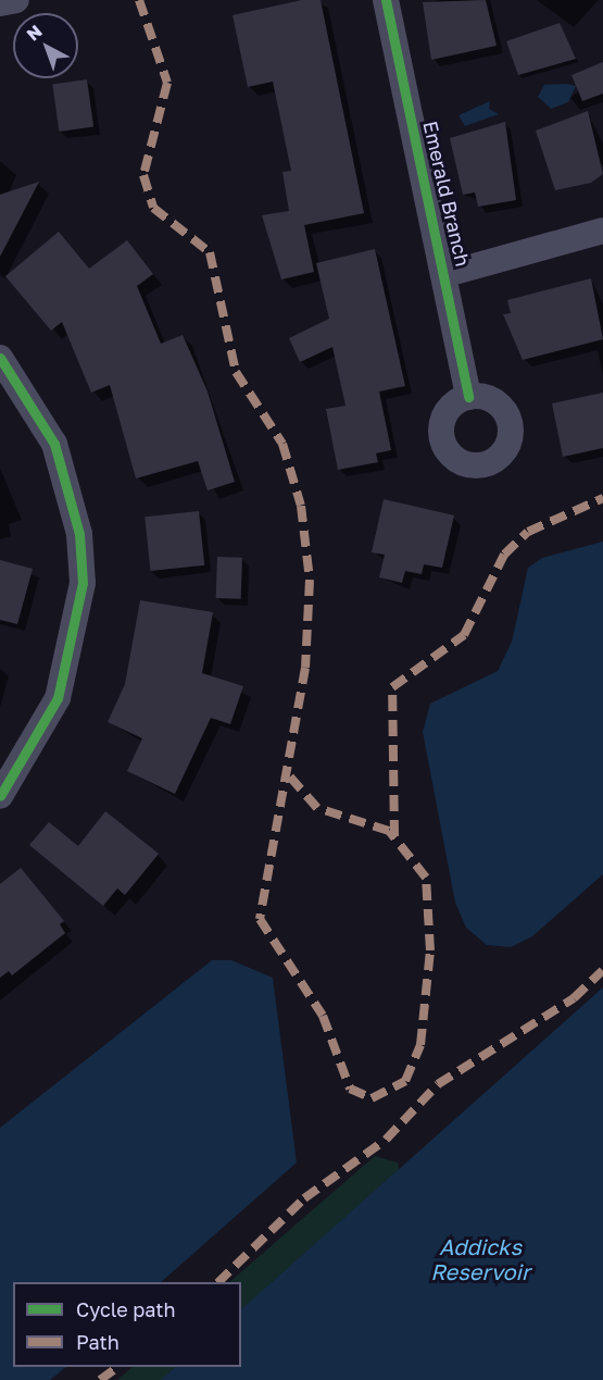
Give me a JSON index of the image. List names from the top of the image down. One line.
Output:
{"streets":{"street":["Emerald Branch"]},"water":["Addicks Reservoir"],"legend":["Cycle path","Path"],"north":"top left"}
